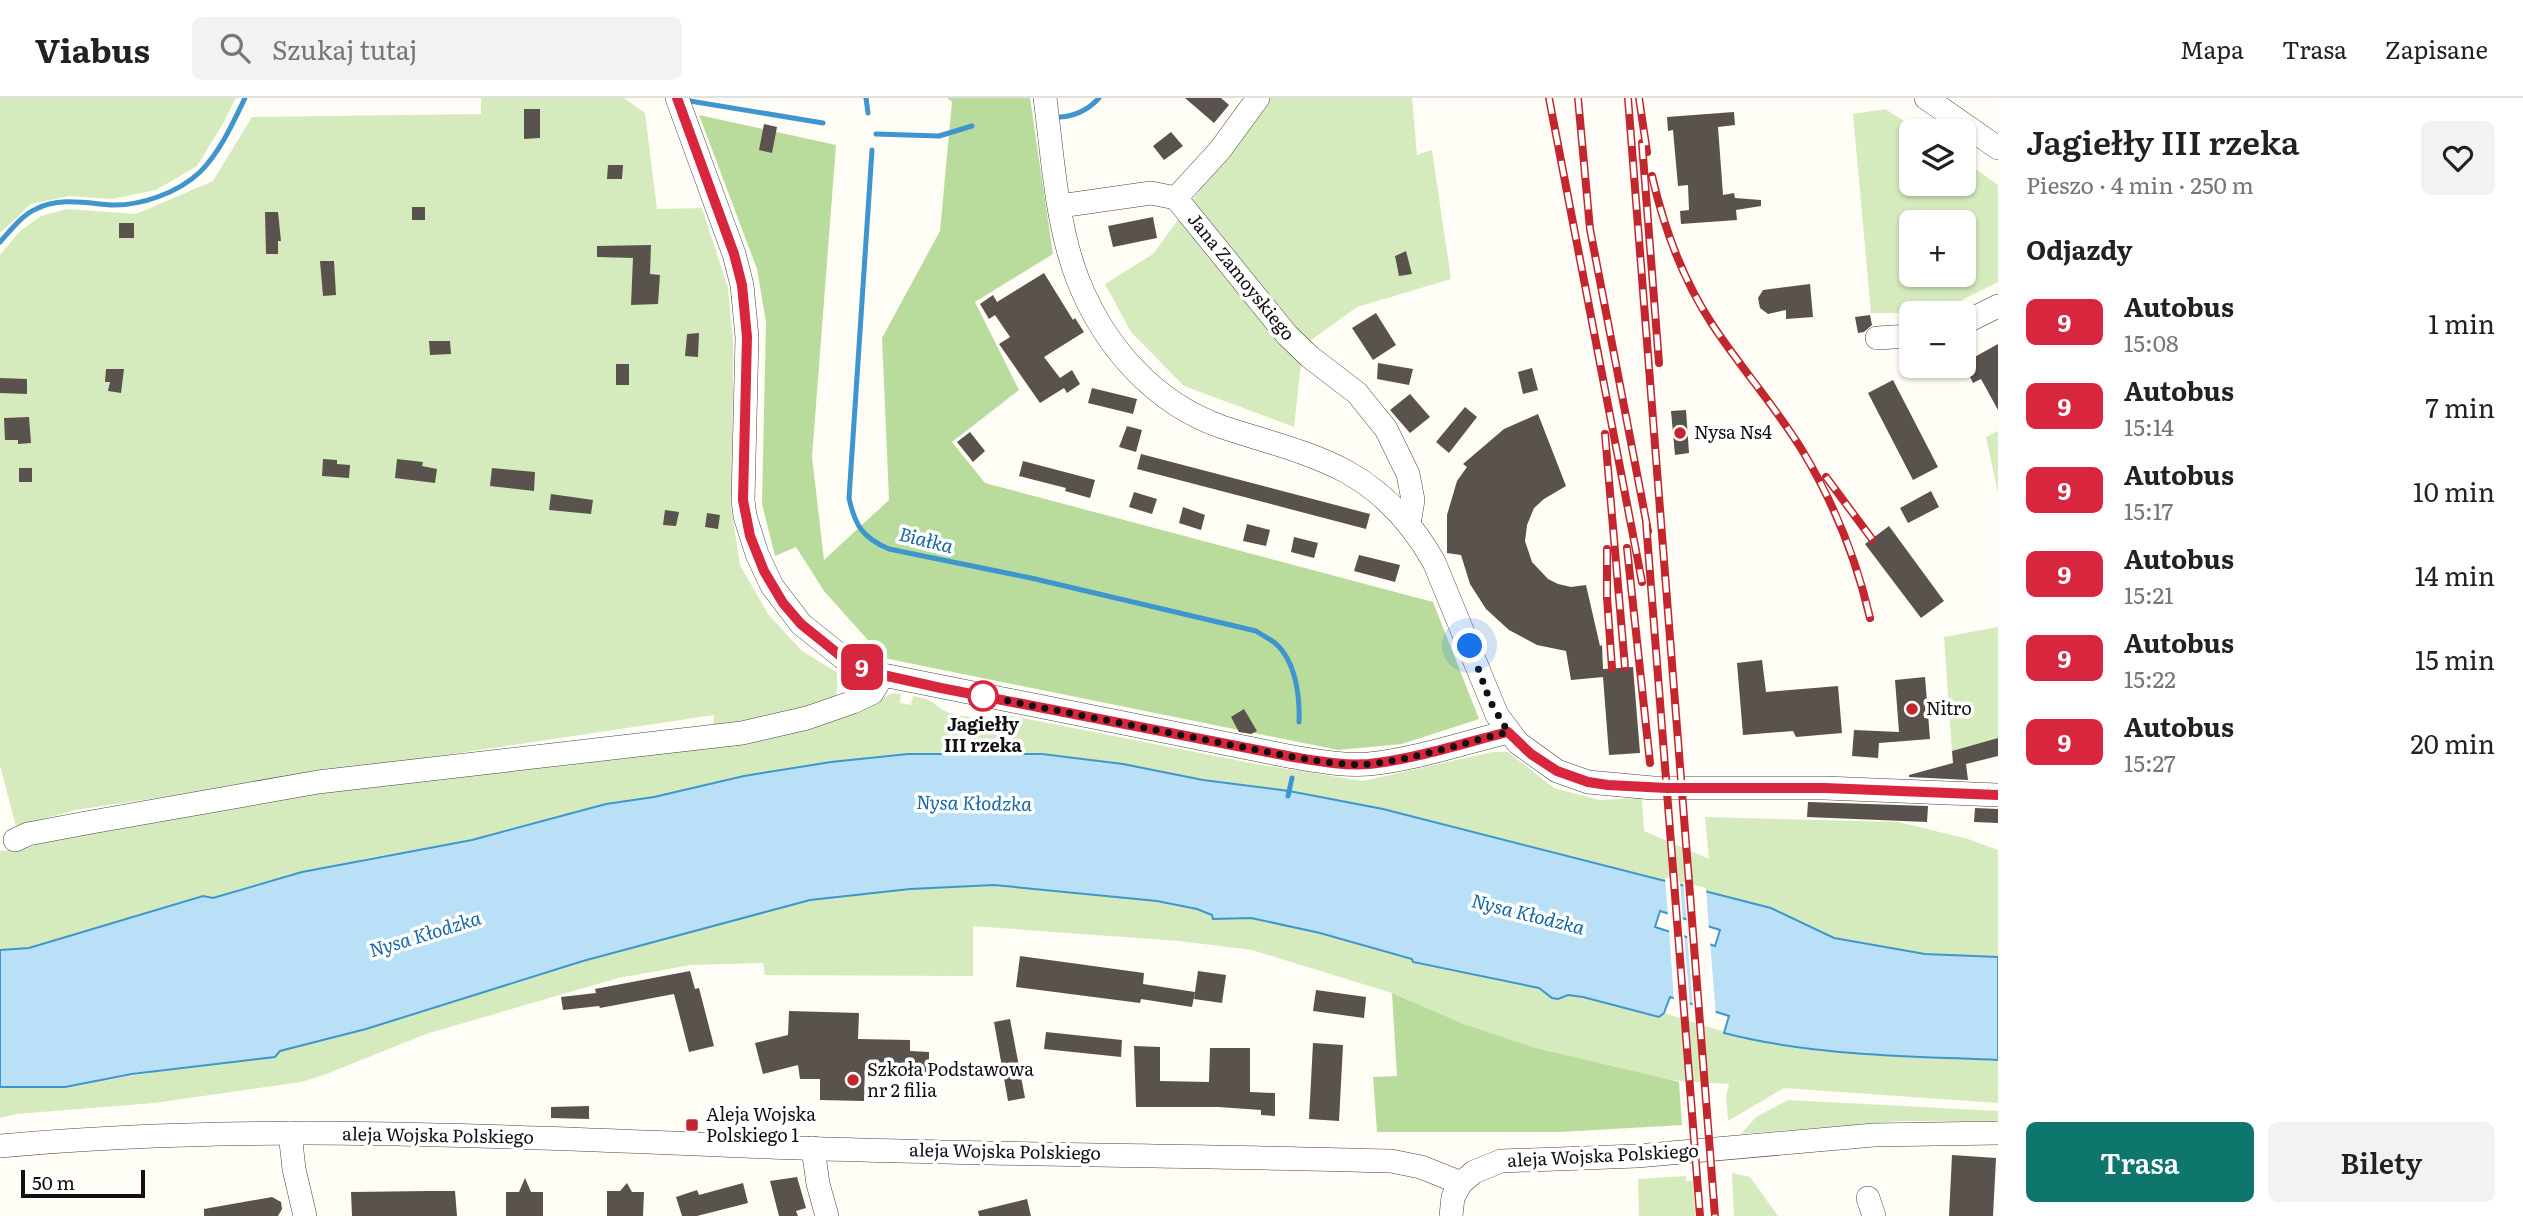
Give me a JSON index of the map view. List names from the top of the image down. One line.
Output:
{"streets":{"street":["Jana Zamoyskiego","aleja Wojska Polskiego"]},"water":["Białka","Nysa Kłodzka"],"places":{"other":["Nysa Ns4","Jagiełły III rzeka","Nitro","Szkoła Podstawowa nr 2 filia"],"transit":["Aleja Wojska Polskiego 1"]},"lines":["bus line 9"],"scale_bar":"50 m","page":{"header":"Viabus","search":"Szukaj tutaj","nav":["Mapa","Trasa","Zapisane"],"on_map":"9","heading":[["Jagiełły III rzeka","Pieszo · 4 min · 250 m"],"Odjazdy"],"map_buttons":["+","−"],"list":[{"mark":"9","name":"Autobus","note":"15:08","value":"1 min"},{"mark":"9","name":"Autobus","note":"15:14","value":"7 min"},{"mark":"9","name":"Autobus","note":"15:17","value":"10 min"},{"mark":"9","name":"Autobus","note":"15:21","value":"14 min"},{"mark":"9","name":"Autobus","note":"15:22","value":"15 min"},{"mark":"9","name":"Autobus","note":"15:27","value":"20 min"}],"buttons":["Trasa","Bilety"],"scale":"50 m"}}
